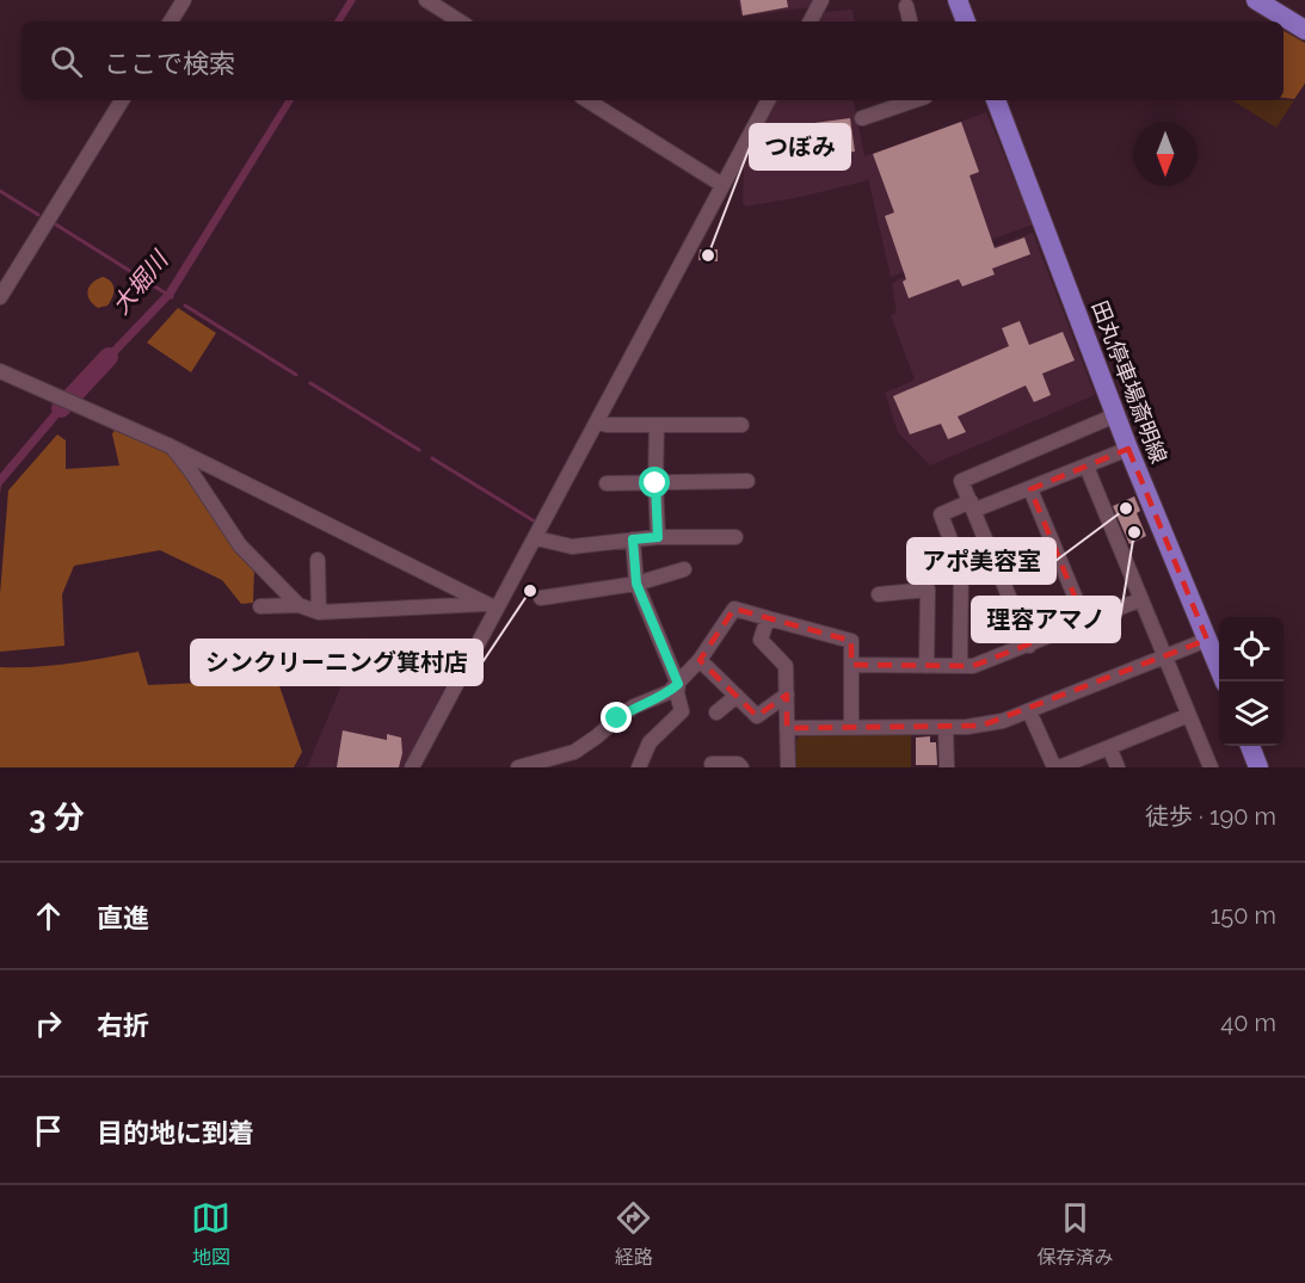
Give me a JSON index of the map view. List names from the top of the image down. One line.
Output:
{"streets":{"main road":["田丸停車場斎明線"]},"water":["大堀川"],"places":["つぼみ","アポ美容室","理容アマノ","シンクリーニング箕村店"],"north":"bottom","page":{"search":"ここで検索","heading":["3 分","徒歩 · 190 m"],"list":[["直進","150 m"],["右折","40 m"],"目的地に到着"],"nav":["地図","経路","保存済み"]}}
